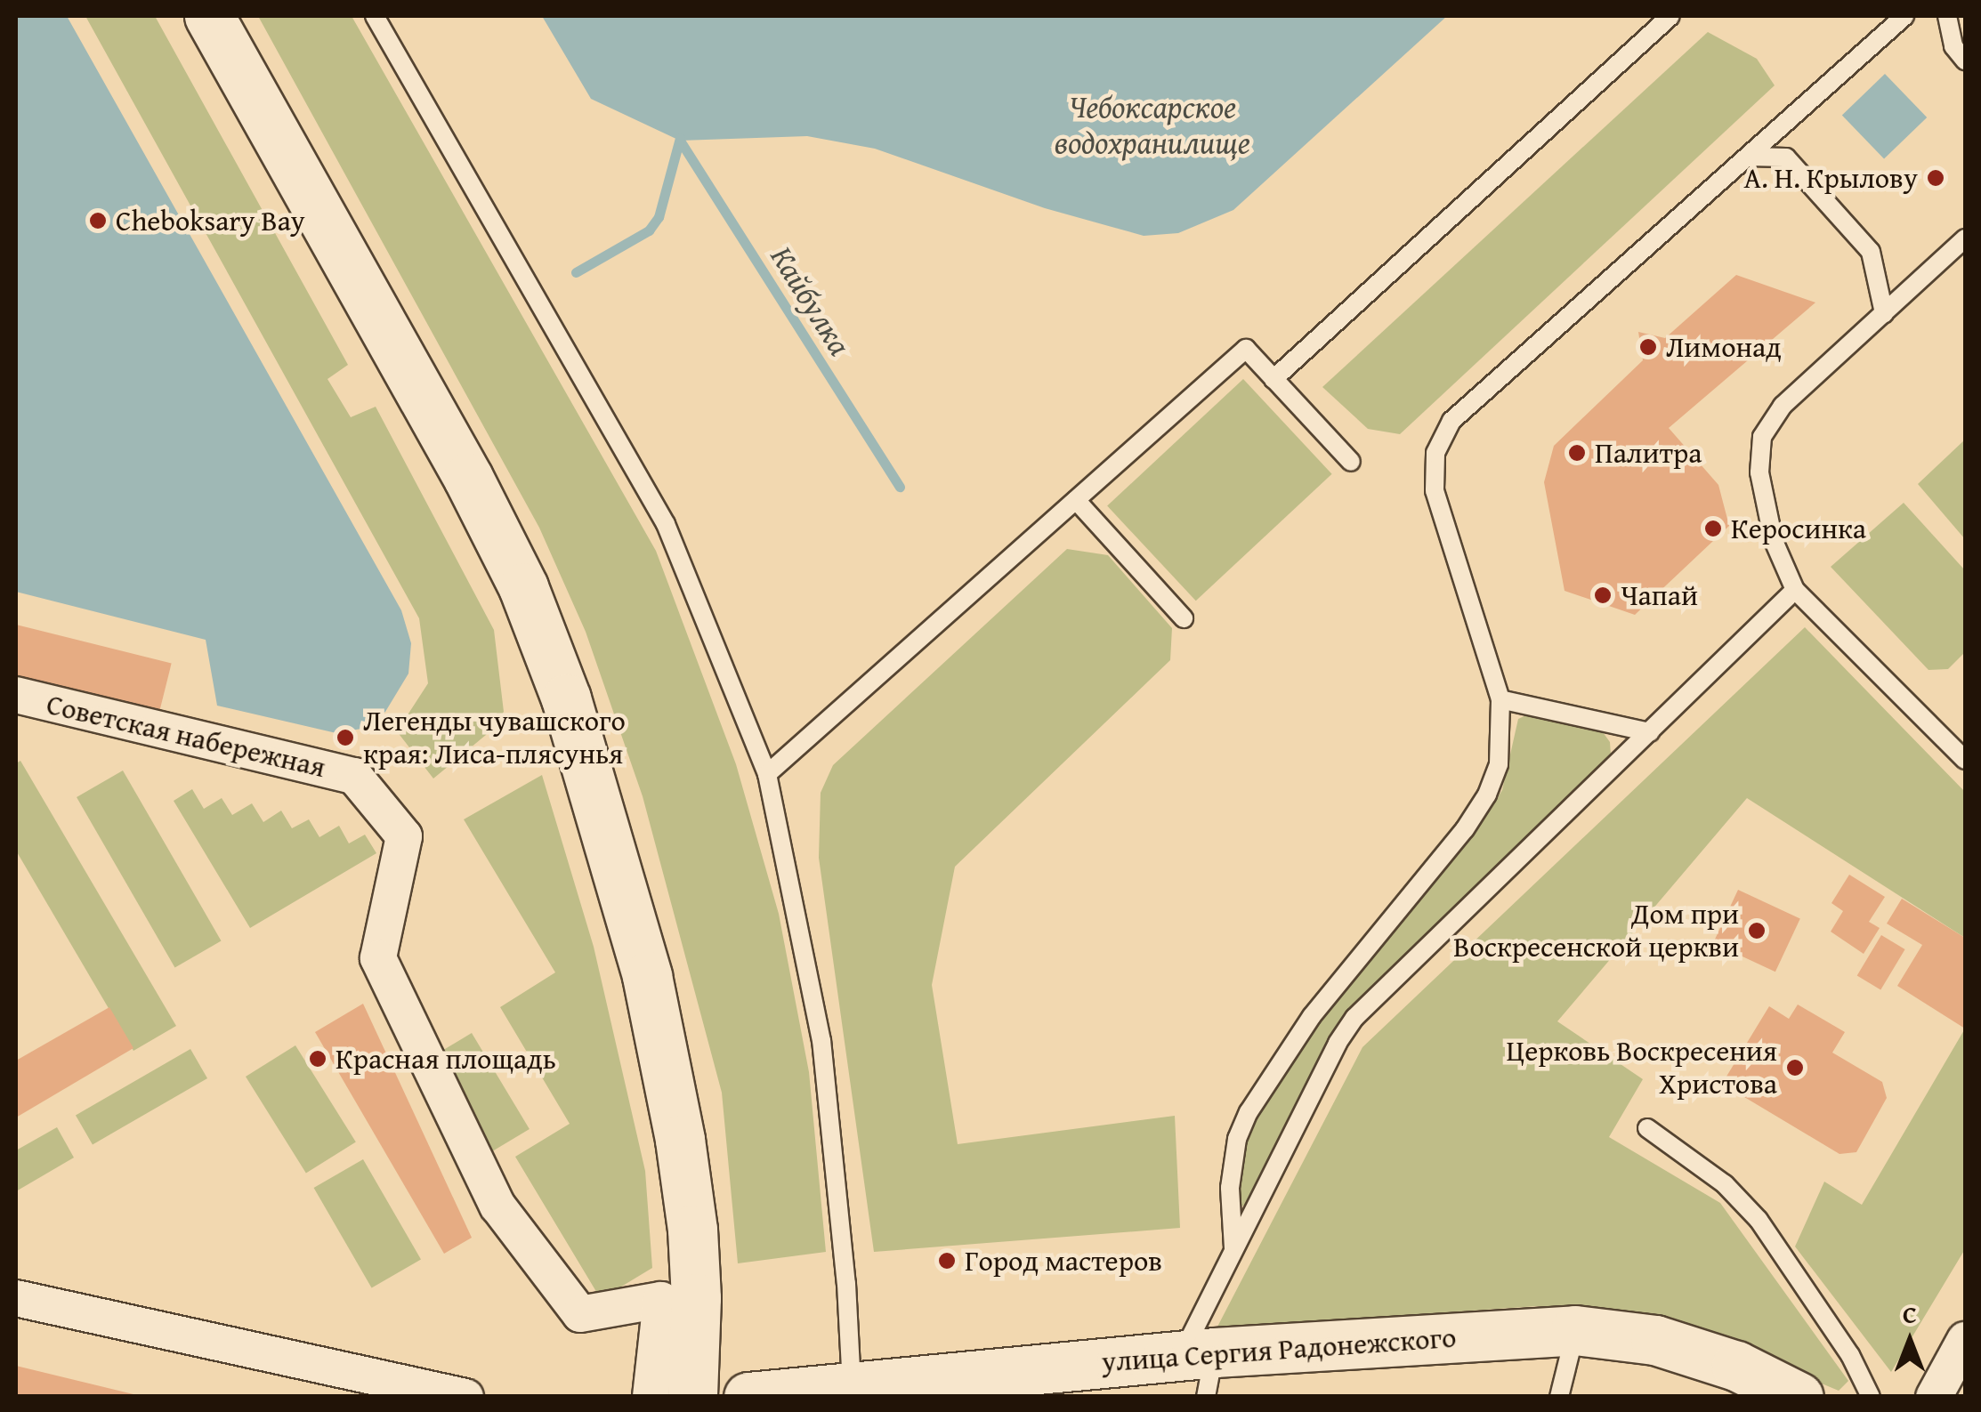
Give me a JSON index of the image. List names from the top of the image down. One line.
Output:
{"streets":{"street":["Советская набережная","улица Сергия Радонежского"]},"water":["Чебоксарское водохранилище","Кайбулка"],"places":["А. Н. Крылову","Cheboksary Bay","Лимонад","Палитра","Керосинка","Чапай","Легенды чувашского края: Лиса-плясунья","Дом при Воскресенской церкви","Красная площадь","Церковь Воскресения Христова","Город мастеров"],"north":"top"}
